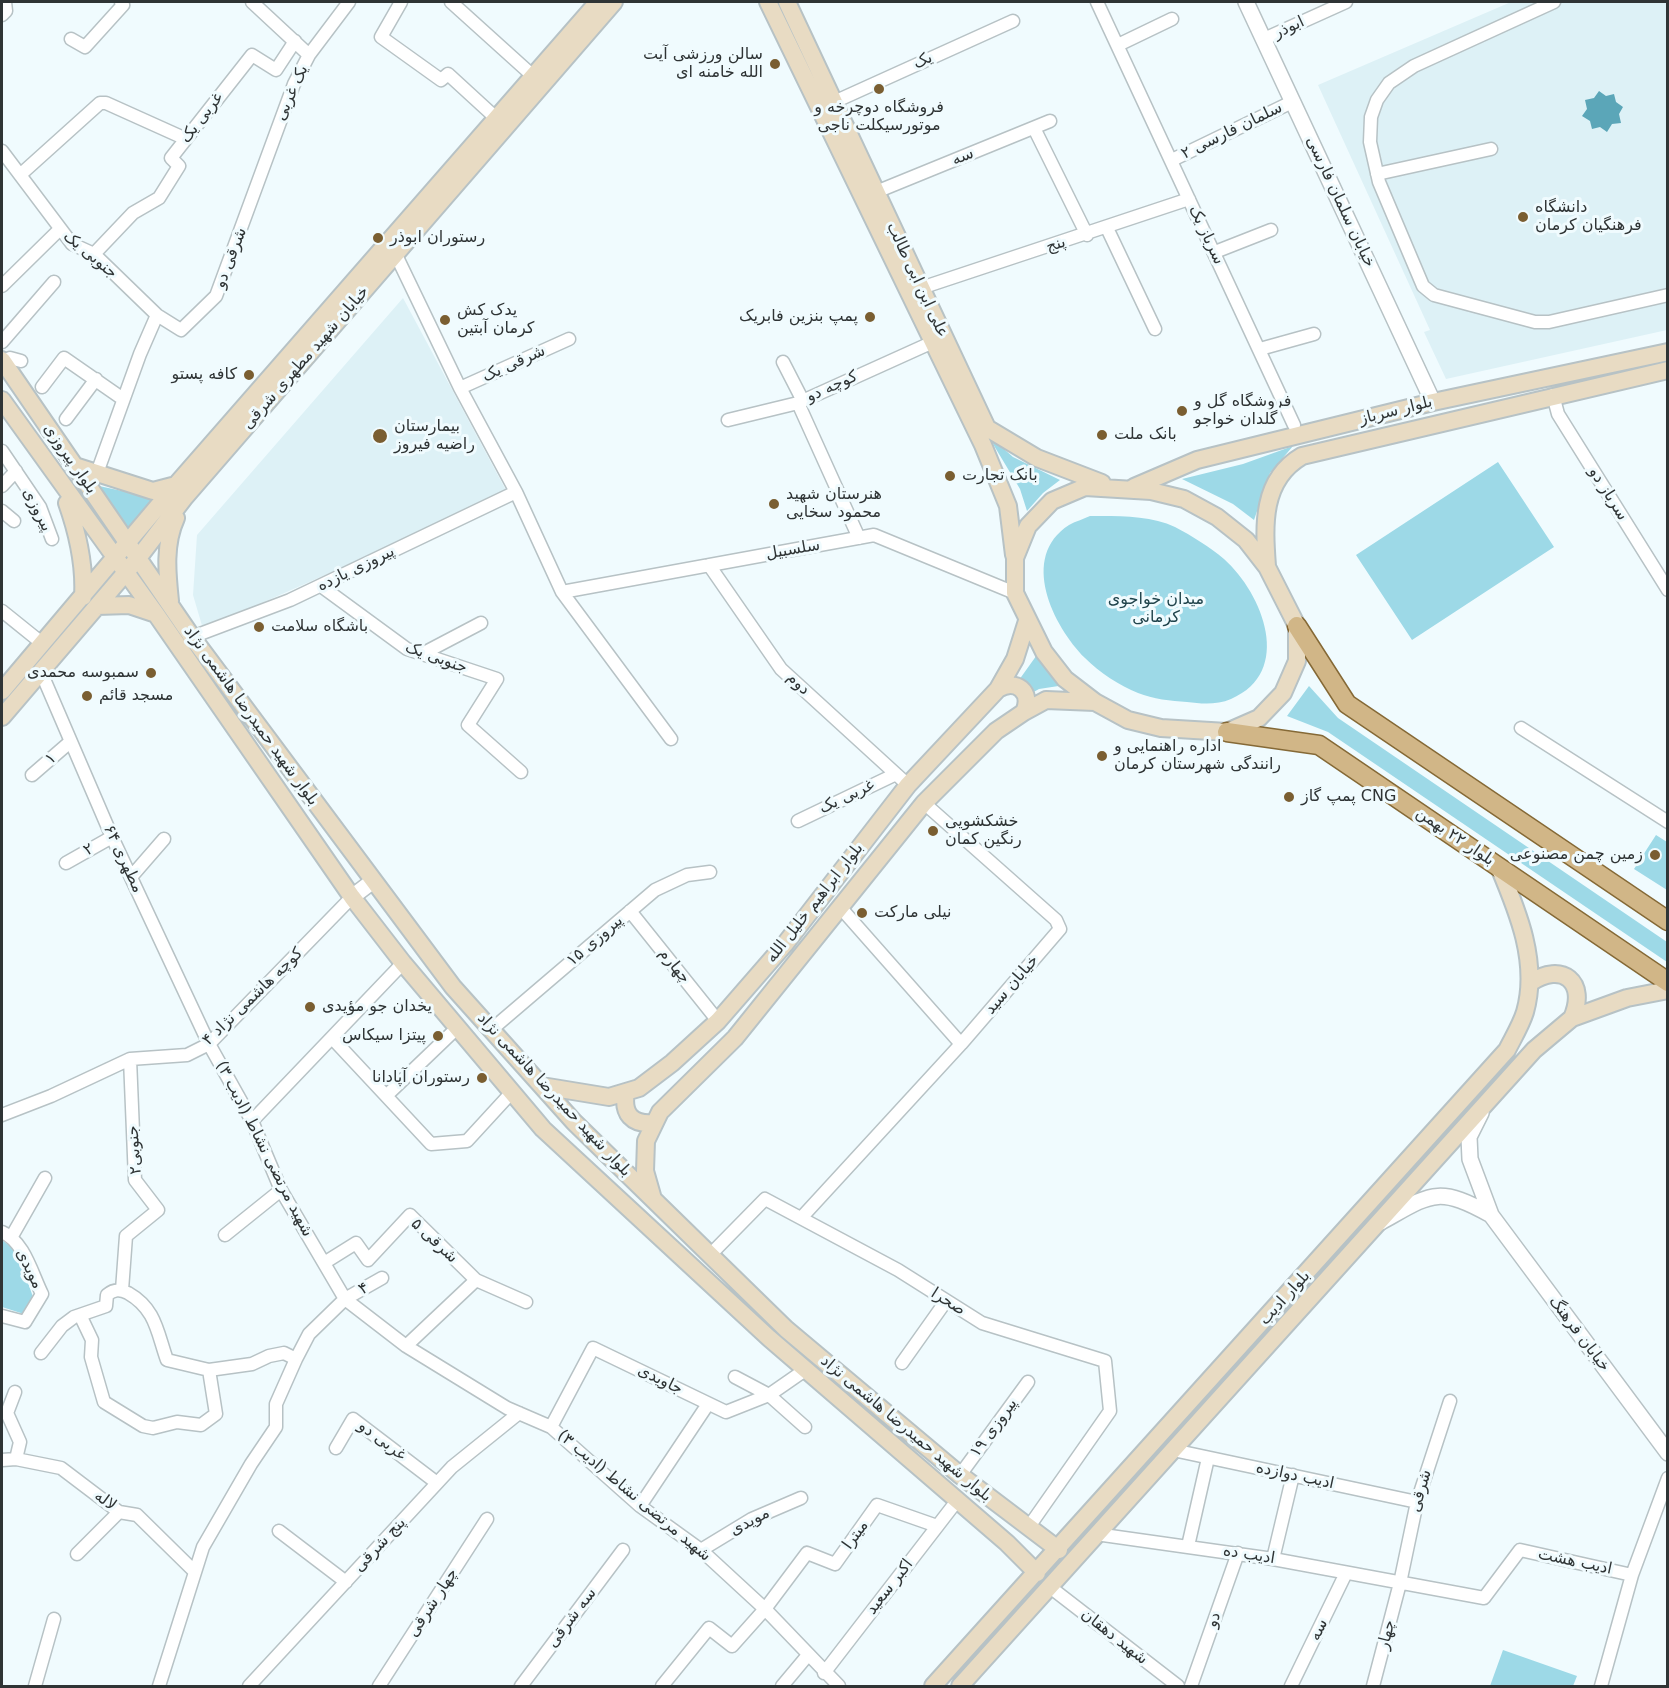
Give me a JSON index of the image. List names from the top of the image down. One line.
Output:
{"streets":{"main road":["علی ابن ابی طالب","خیابان شهید مطهری شرقی","بلوار سرباز","بلوار پیروزی","بلوار شهید حمیدرضا هاشمی نژاد","بلوار ۲۲ بهمن","بلوار ابراهیم خلیل الله","بلوار ادیب"],"street":["ابوذر","یک","یک غربی","غربی یک","سلمان فارسى ٢","سه","خیابان سلمان فارسی","سرباز یک","پنج","جنوبی یک","شرقی دو","شرقی یک","کوچه دو","سرباز دو","پیروزی","سلسبیل","پیروزی یازده","دوم","۱","۲","مطهری ۶۴","پیروزی ۱۵","چهارم","خیابان سید","کوچه هاشمی نژاد ۴","شهید مرتضی نشاط (ادیب ۳)","جنوبی۲","۵ شرقی","مویدی","۴","صحرا","خیابان فرهنگ","جاویدی","پیروزی ۱۹","غربی دو","ادیب دوازده","شرقی","لاله","میترا","پنج شرقی","ادیب ده","ادیب هشت","اکبر سعید","چهار شرقی","سه شرقی","دو","چهار","شهید دهقان"]},"crossings":[["ابوذر","خیابان سلمان فارسی"],["یک","علی ابن ابی طالب"],["یک غربی","شرقی دو"],["غربی یک","جنوبی یک"],["غربی یک","دوم"],["غربی یک","بلوار ابراهیم خلیل الله"],["سلمان فارسى ٢","خیابان سلمان فارسی"],["سلمان فارسى ٢","سرباز یک"],["سه","علی ابن ابی طالب"],["سه","ادیب ده"],["خیابان سلمان فارسی","بلوار سرباز"],["سرباز یک","پنج"],["پنج","علی ابن ابی طالب"],["جنوبی یک","شرقی دو"],["جنوبی یک","پیروزی یازده"],["علی ابن ابی طالب","کوچه دو"],["علی ابن ابی طالب","بلوار سرباز"],["خیابان شهید مطهری شرقی","بلوار پیروزی"],["خیابان شهید مطهری شرقی","بلوار شهید حمیدرضا هاشمی نژاد"],["خیابان شهید مطهری شرقی","مطهری ۶۴"],["بلوار سرباز","سرباز دو"],["بلوار پیروزی","بلوار شهید حمیدرضا هاشمی نژاد"],["سلسبیل","دوم"],["پیروزی یازده","بلوار شهید حمیدرضا هاشمی نژاد"],["دوم","بلوار ابراهیم خلیل الله"],["بلوار شهید حمیدرضا هاشمی نژاد","بلوار ابراهیم خلیل الله"],["بلوار شهید حمیدرضا هاشمی نژاد","پیروزی ۱۵"],["بلوار شهید حمیدرضا هاشمی نژاد","کوچه هاشمی نژاد ۴"],["بلوار شهید حمیدرضا هاشمی نژاد","بلوار ادیب"],["بلوار شهید حمیدرضا هاشمی نژاد","صحرا"],["بلوار شهید حمیدرضا هاشمی نژاد","جاویدی"],["بلوار شهید حمیدرضا هاشمی نژاد","پیروزی ۱۹"],["بلوار شهید حمیدرضا هاشمی نژاد","اکبر سعید"],["۱","مطهری ۶۴"],["بلوار ۲۲ بهمن","بلوار ادیب"],["۲","مطهری ۶۴"],["مطهری ۶۴","کوچه هاشمی نژاد ۴"],["مطهری ۶۴","شهید مرتضی نشاط (ادیب ۳)"],["بلوار ابراهیم خلیل الله","چهارم"],["بلوار ابراهیم خلیل الله","خیابان سید"],["پیروزی ۱۵","چهارم"],["کوچه هاشمی نژاد ۴","شهید مرتضی نشاط (ادیب ۳)"],["کوچه هاشمی نژاد ۴","جنوبی۲"],["شهید مرتضی نشاط (ادیب ۳)","۵ شرقی"],["شهید مرتضی نشاط (ادیب ۳)","مویدی"],["شهید مرتضی نشاط (ادیب ۳)","۴"],["شهید مرتضی نشاط (ادیب ۳)","جاویدی"],["شهید مرتضی نشاط (ادیب ۳)","میترا"],["شهید مرتضی نشاط (ادیب ۳)","پنج شرقی"],["شهید مرتضی نشاط (ادیب ۳)","اکبر سعید"],["۴","لاله"],["بلوار ادیب","ادیب دوازده"],["بلوار ادیب","ادیب ده"],["بلوار ادیب","شهید دهقان"],["غربی دو","پنج شرقی"],["ادیب دوازده","شرقی"],["شرقی","ادیب ده"],["شرقی","ادیب هشت"],["شرقی","چهار"],["میترا","اکبر سعید"],["ادیب ده","ادیب هشت"],["ادیب ده","دو"],["ادیب ده","چهار"],["ادیب هشت","چهار"]],"parks":["میدان خواجوی کرمانی"],"places":["سالن ورزشى آیت الله خامنه اى","فروشگاه دوچرخه و موتورسیکلت ناجی","دانشگاه فرهنگیان کرمان","رستوران ابوذر","پمپ بنزین فابریک","یدک کش کرمان آبتین","کافه پستو","فروشگاه گل و گلدان خواجو","بانک ملت","بیمارستان راضیه فیروز","بانک تجارت","هنرستان شهید محمود سخایی","باشگاه سلامت","سمبوسه محمدی","مسجد قائم","اداره راهنمایی و رانندگی شهرستان کرمان","پمپ گاز CNG","خشکشویی رنگین کمان","زمین چمن مصنوعی","نیلی مارکت","یخدان جو مؤیدی","پیتزا سیکاس","رستوران آپادانا"]}
